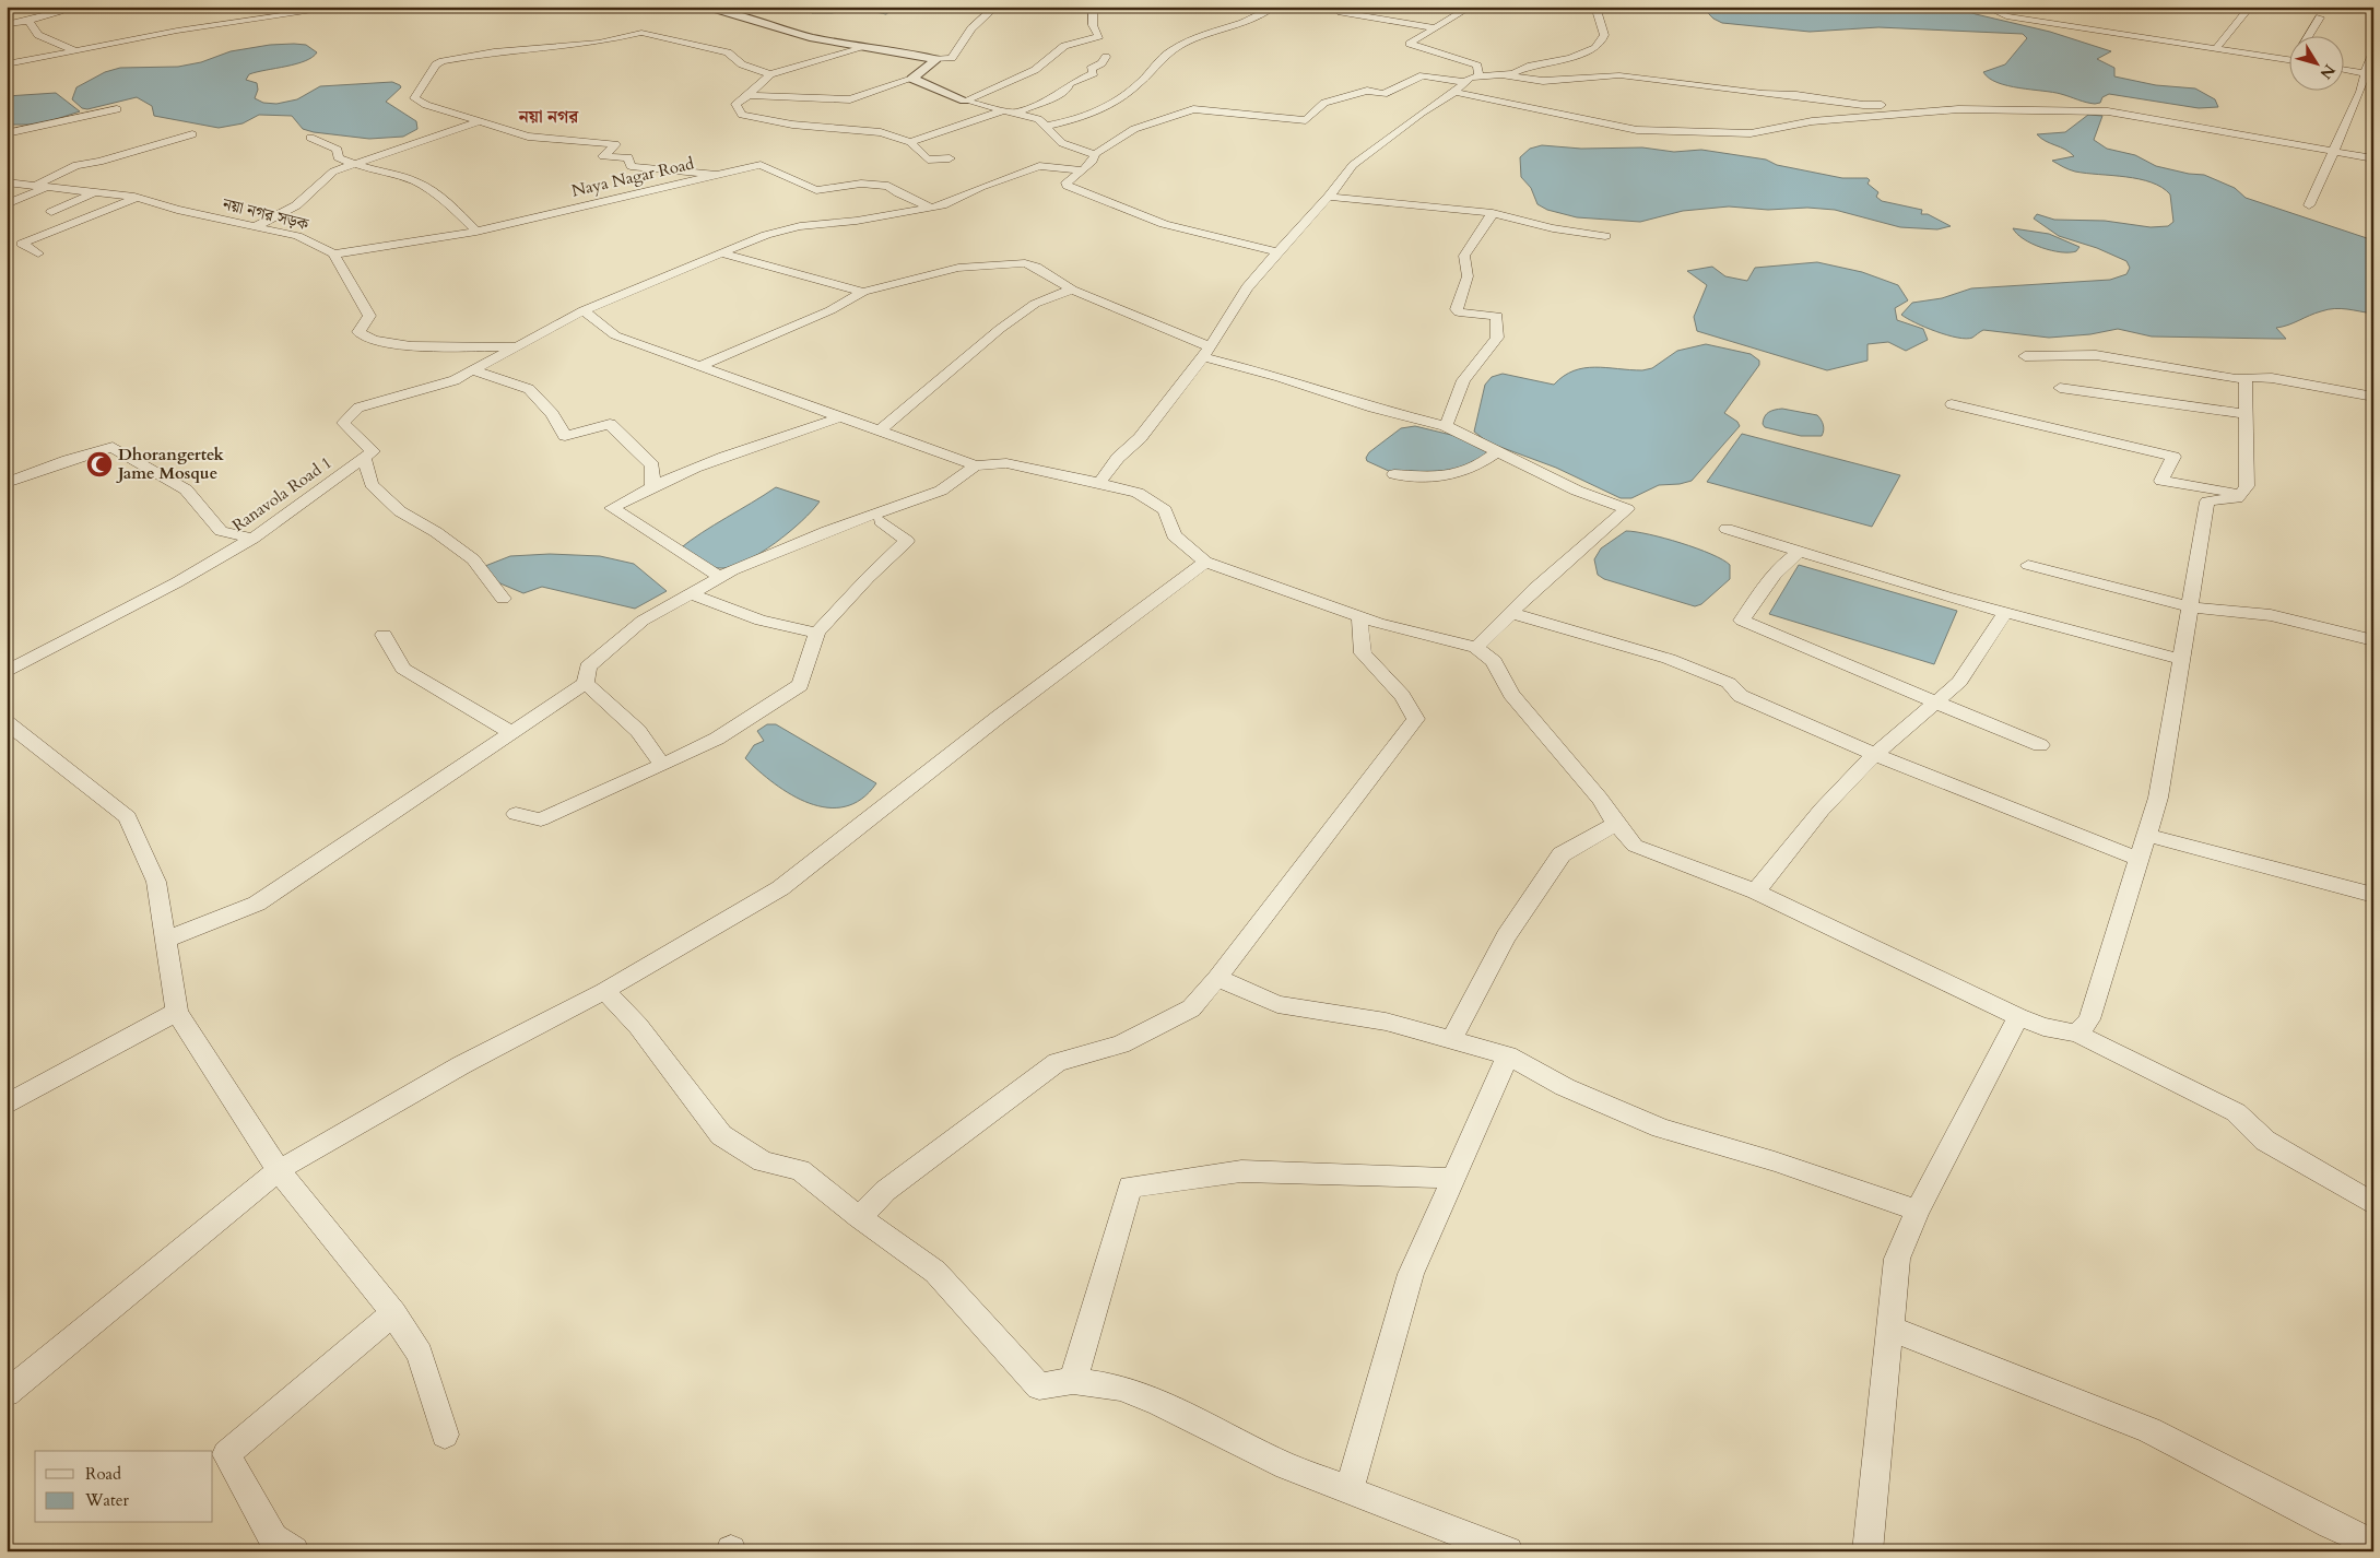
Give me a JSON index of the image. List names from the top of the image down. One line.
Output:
{"streets":{"street":["Naya Nagar Road","নয়া নগর সড়ক","Ranavola Road 1"]},"crossings":[["Naya Nagar Road","নয়া নগর সড়ক"]],"districts":["নয়া নগর"],"places":{"mosque":["Dhorangertek Jame Mosque"]},"legend":["Road","Water"],"north":"bottom right"}
